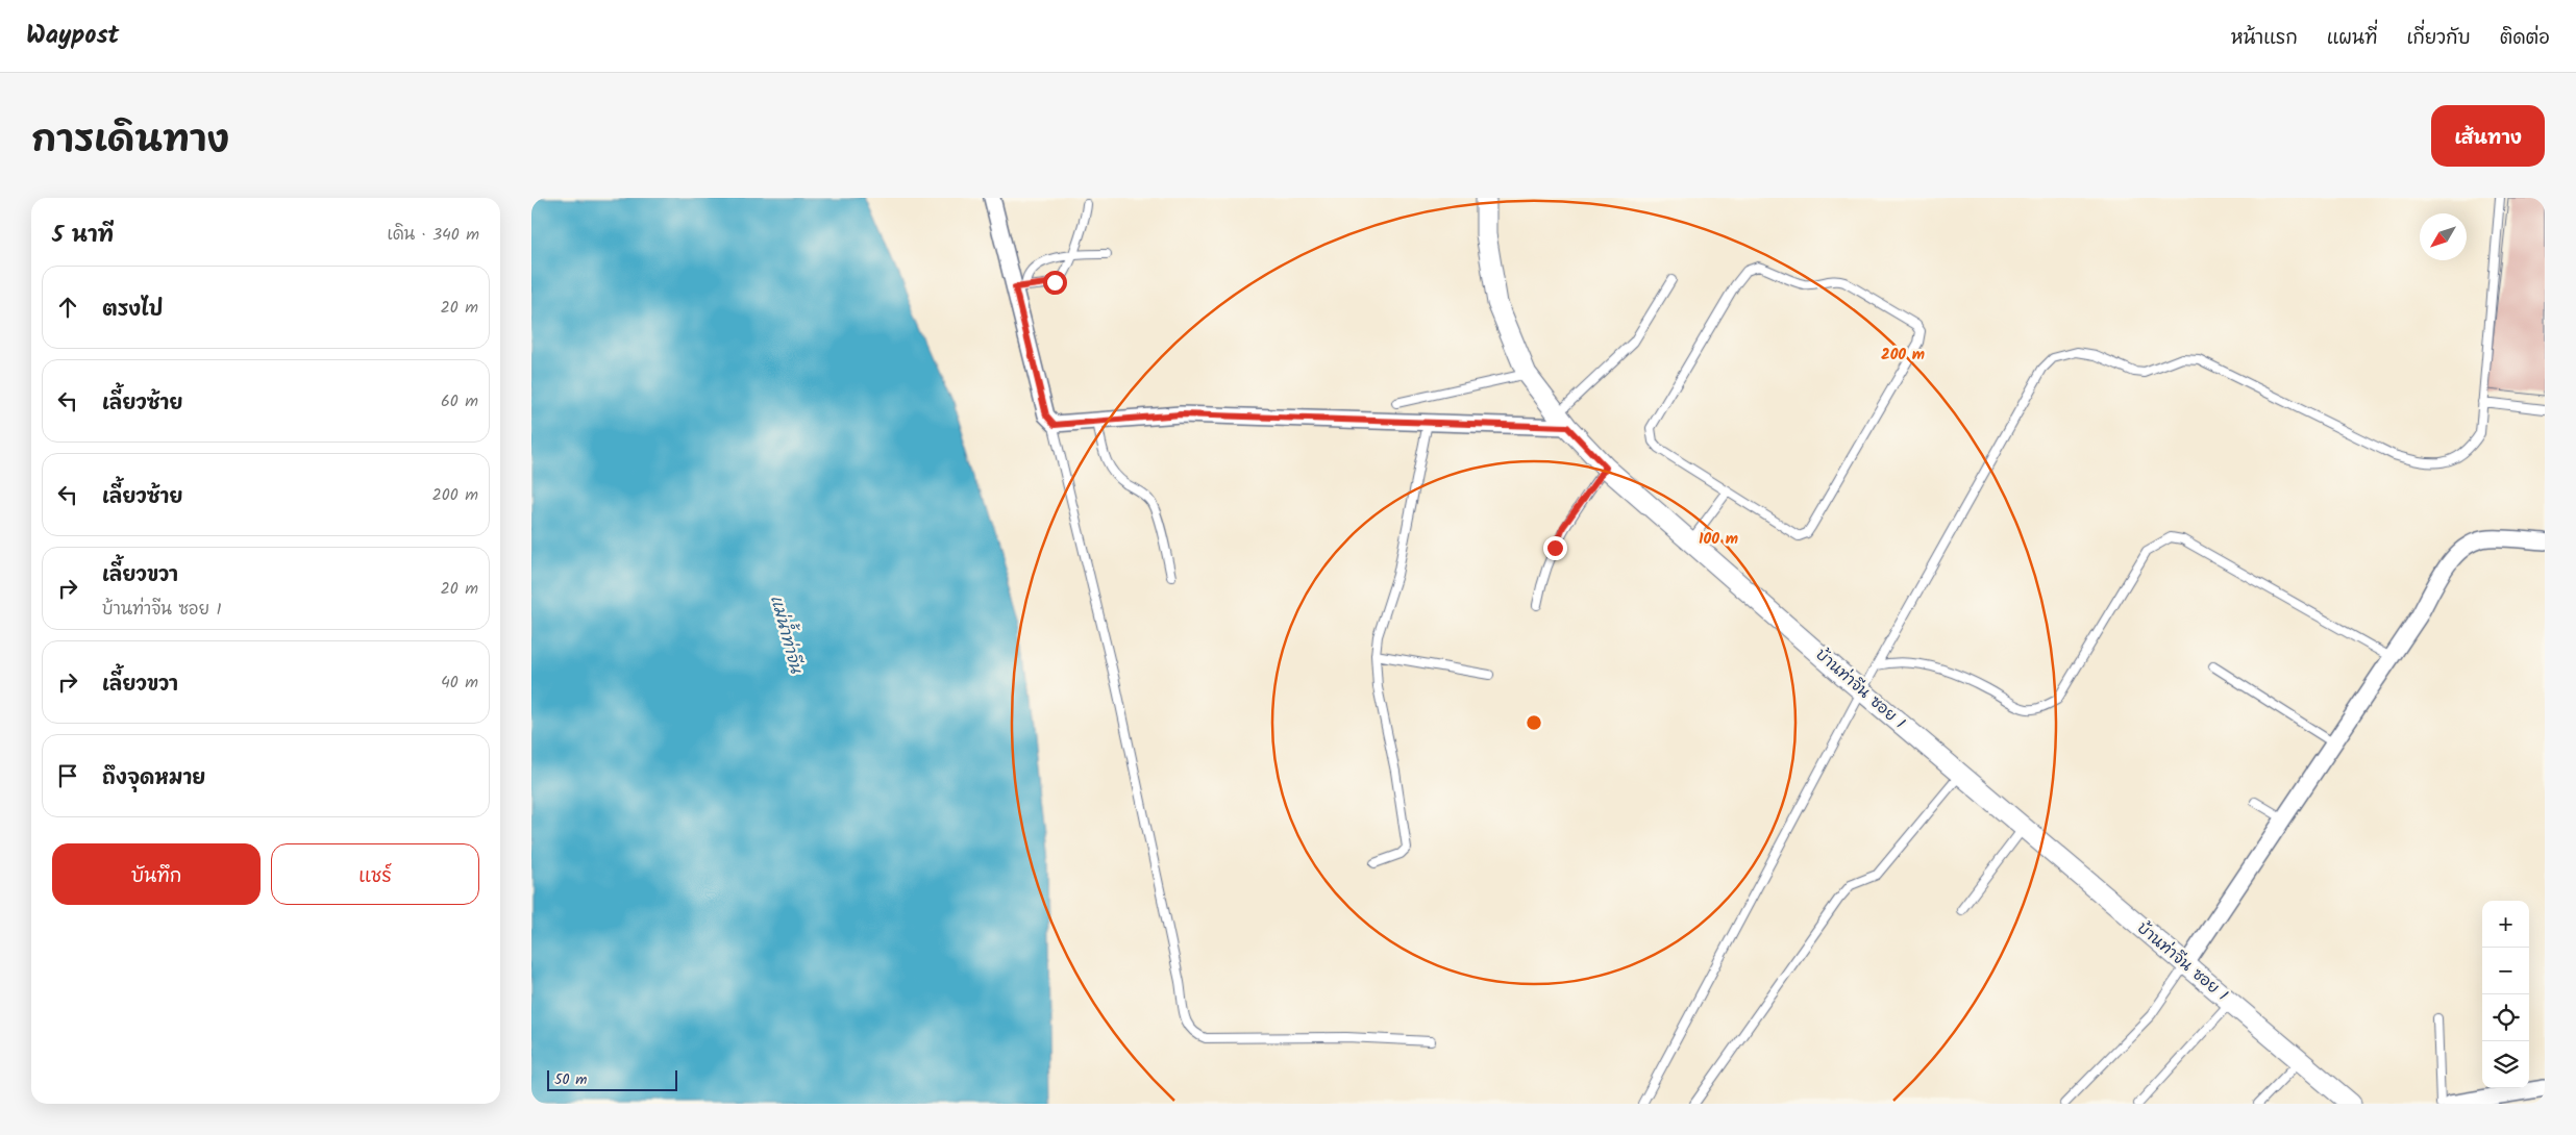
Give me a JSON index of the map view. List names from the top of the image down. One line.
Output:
{"streets":{"street":["บ้านท่าจีน ซอย 1"]},"water":["แม่น้ำท่าจีน"],"scale_bar":"50 m","north":"bottom left","page":{"header":"Waypost","nav":["หน้าแรก","แผนที่","เกี่ยวกับ","ติดต่อ"],"title":"การเดินทาง","buttons":["เส้นทาง",["บันทึก","แชร์"]],"heading":["5 นาที","เดิน · 340 m"],"list":[["ตรงไป","20 m"],["เลี้ยวซ้าย","60 m"],["เลี้ยวซ้าย","200 m"],["เลี้ยวขวา","บ้านท่าจีน ซอย 1","20 m"],["เลี้ยวขวา","40 m"],"ถึงจุดหมาย"],"map_buttons":["+","−"],"scale":"50 m"},"rings":["200 m","100 m"]}
